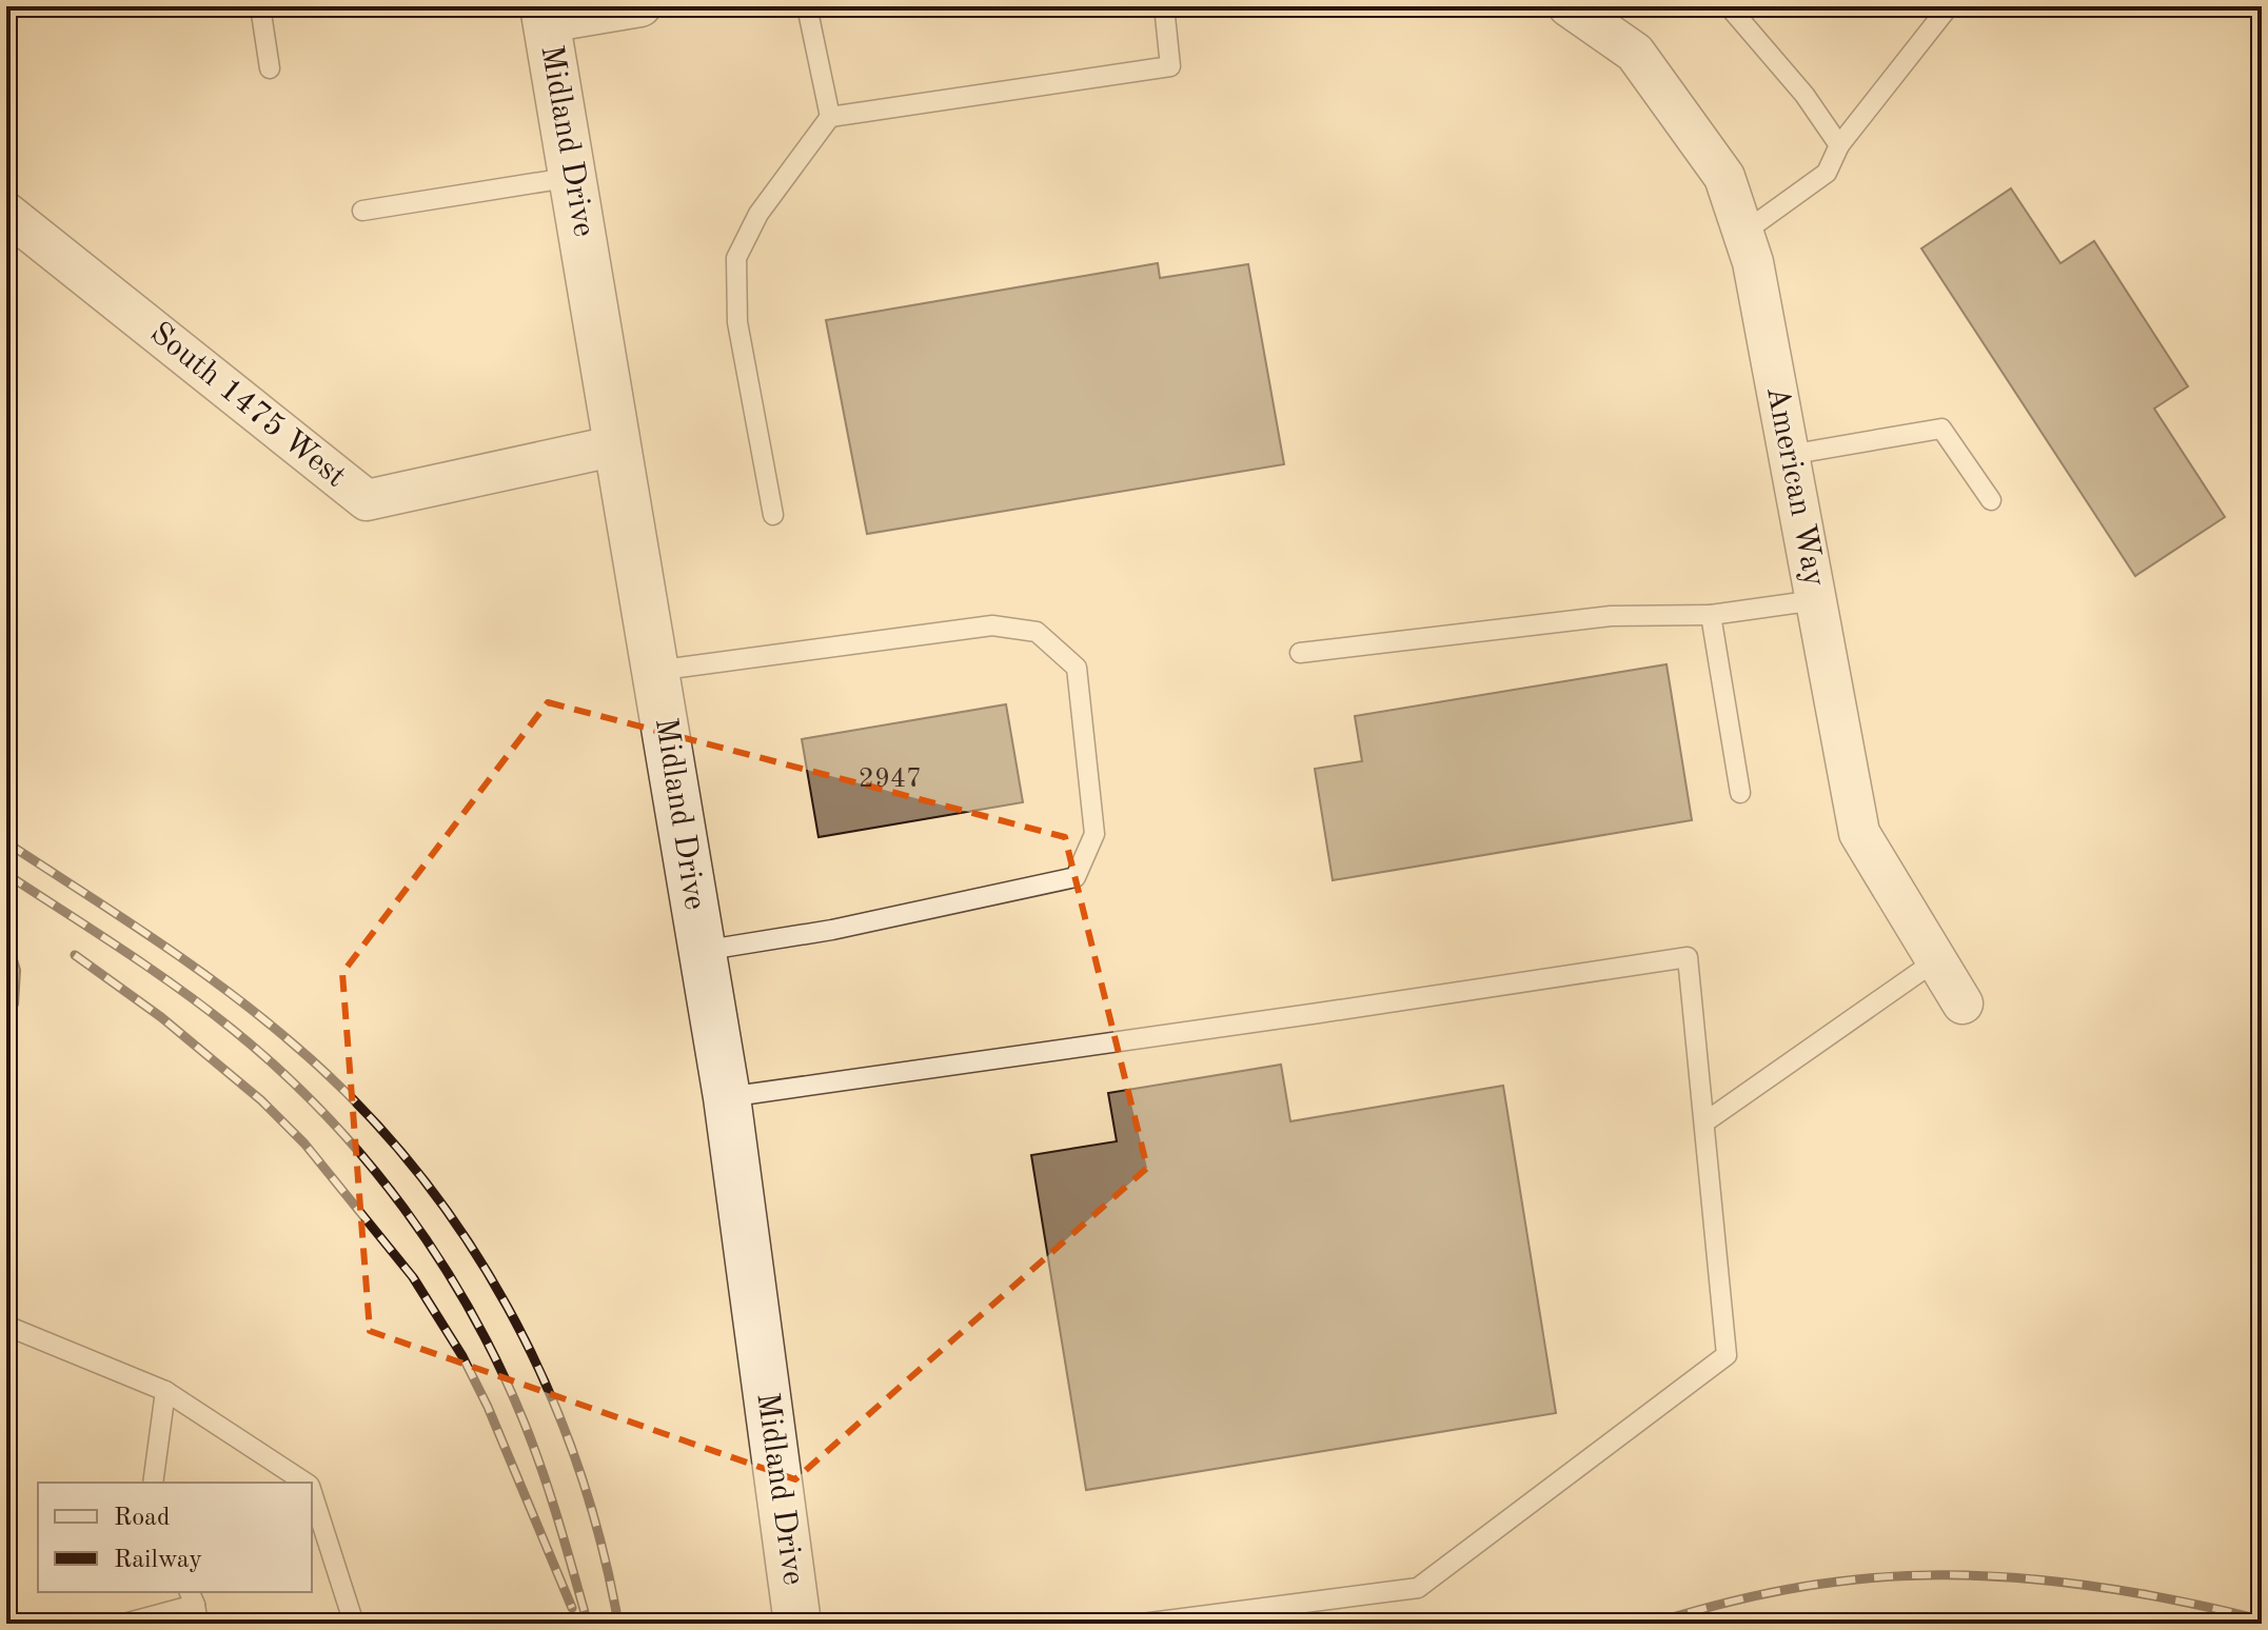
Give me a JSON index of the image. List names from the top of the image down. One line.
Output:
{"streets":{"street":["Midland Drive","South 1475 West","American Way"]},"crossings":[["Midland Drive","South 1475 West"]],"house_numbers":["2947"],"legend":["Road","Railway"]}
